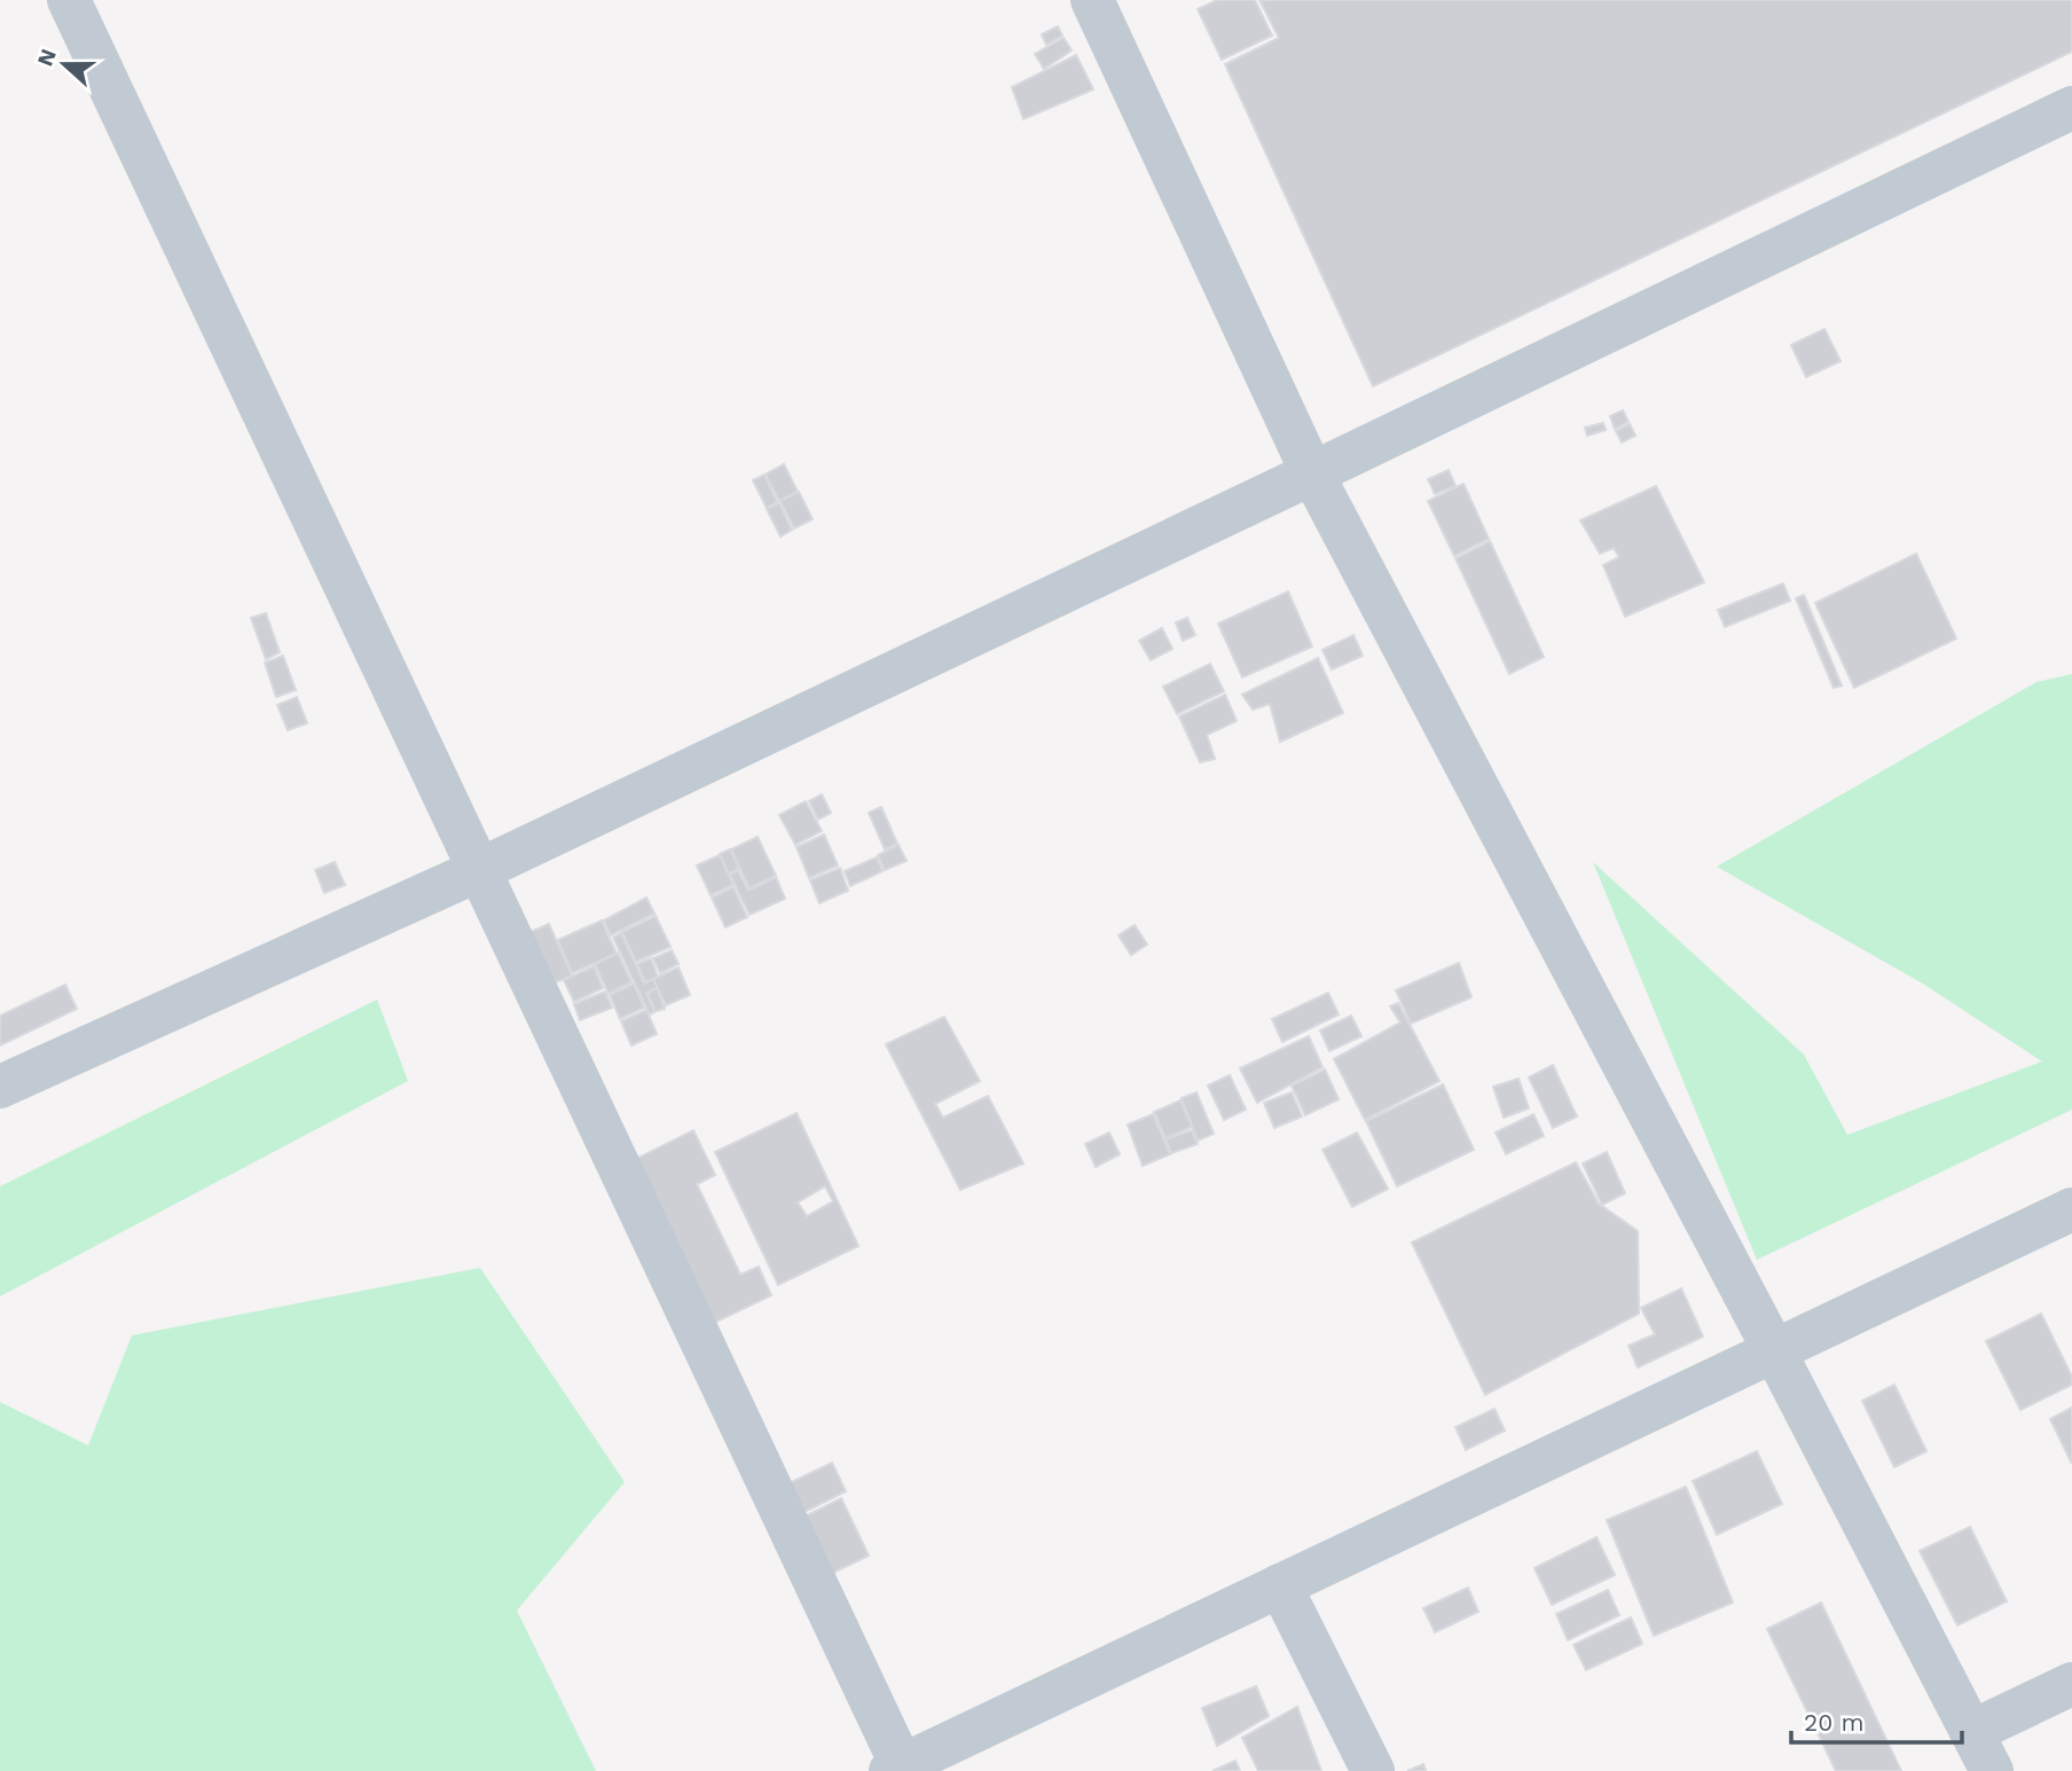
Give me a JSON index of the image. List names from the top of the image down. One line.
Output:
{"scale_bar":"20 m","north":"left"}
